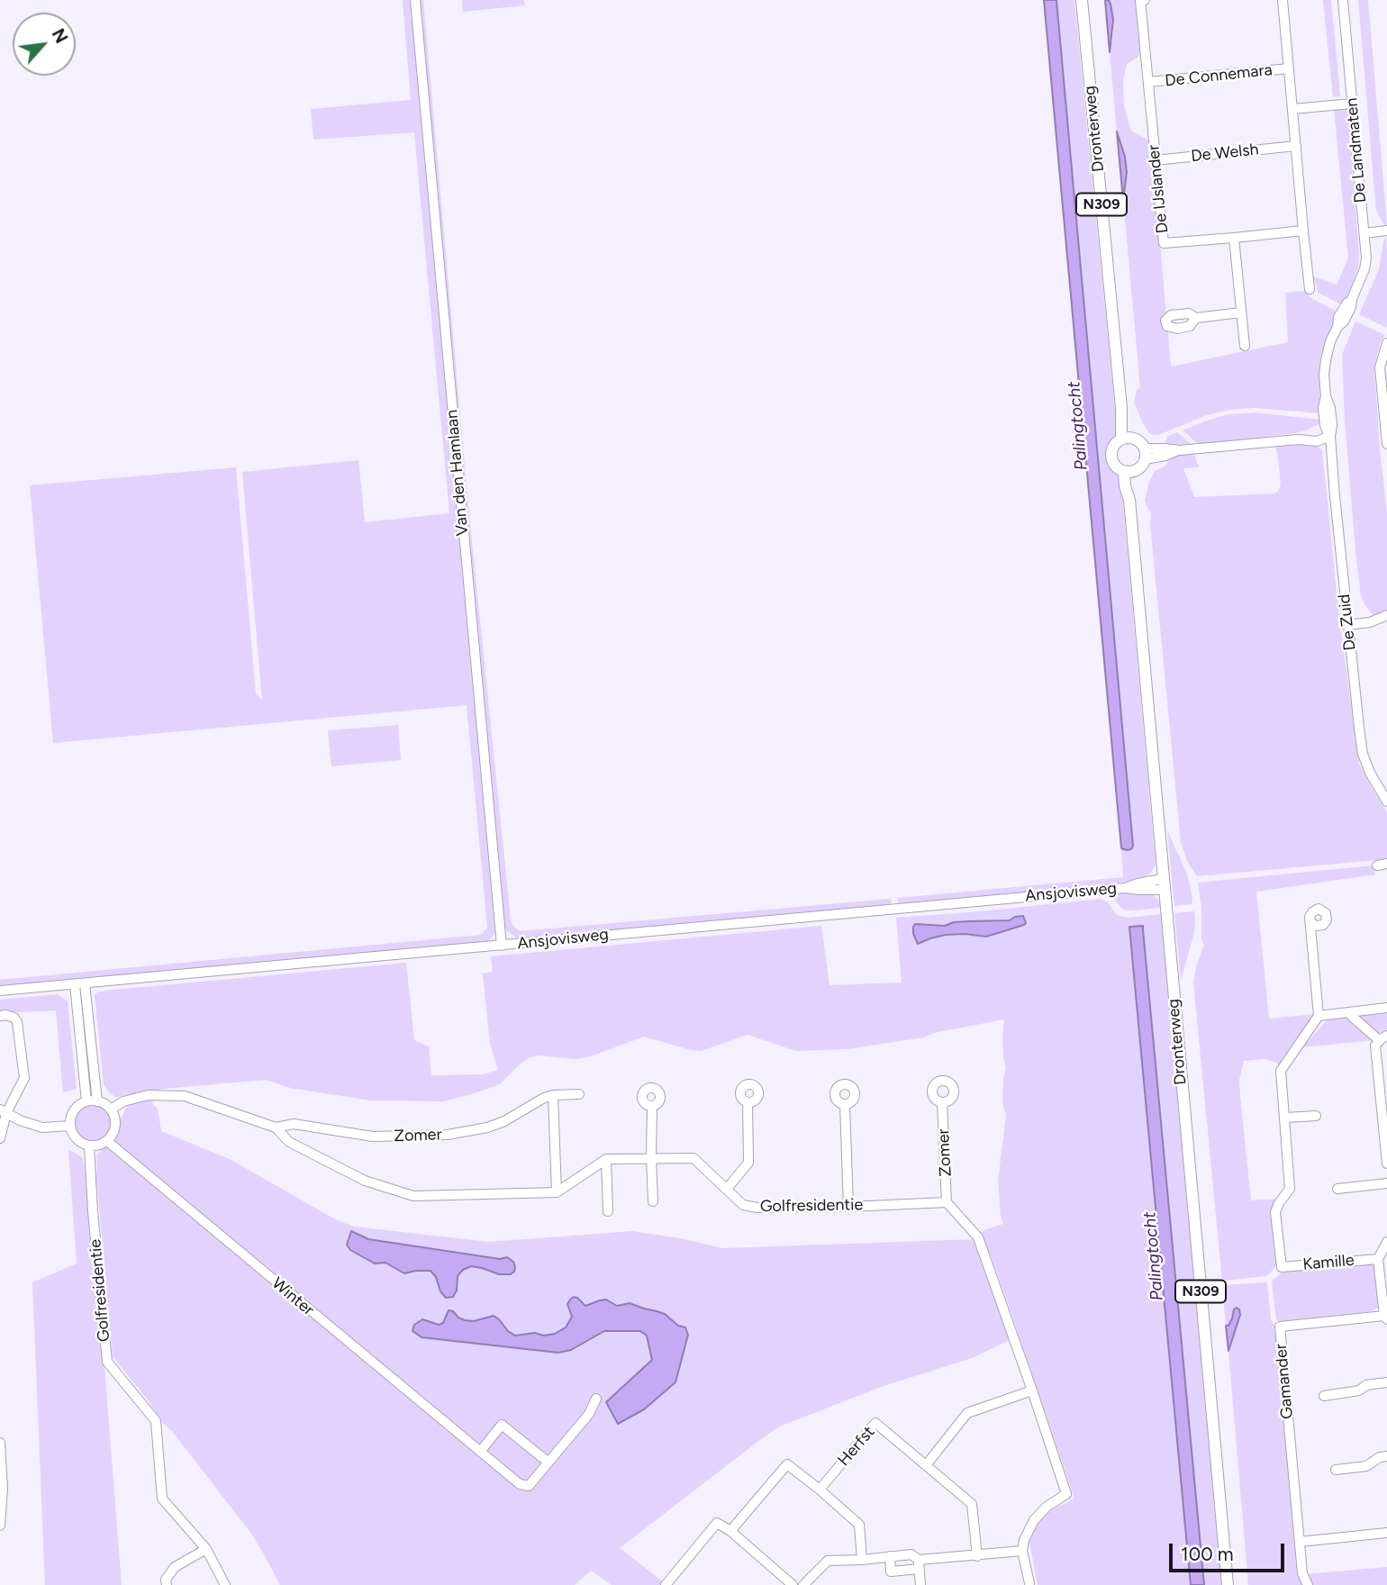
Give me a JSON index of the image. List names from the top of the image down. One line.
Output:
{"streets":{"main road":["Dronterweg","N309"],"street":["De Connemara","De Landmaten","De Welsh","De IJslander","Van den Hamlaan","De Zuid","Ansjovisweg","Zomer","Golfresidentie","Kamille","Winter","Gamander","Herfst"]},"crossings":[["De Connemara","De IJslander"],["Dronterweg","N309"],["Dronterweg","Ansjovisweg"],["De Landmaten","De Zuid"],["De Welsh","De IJslander"],["Van den Hamlaan","Ansjovisweg"],["Zomer","Golfresidentie"],["Golfresidentie","Winter"]],"water":["Palingtocht"],"scale_bar":"100 m","north":"top right"}
